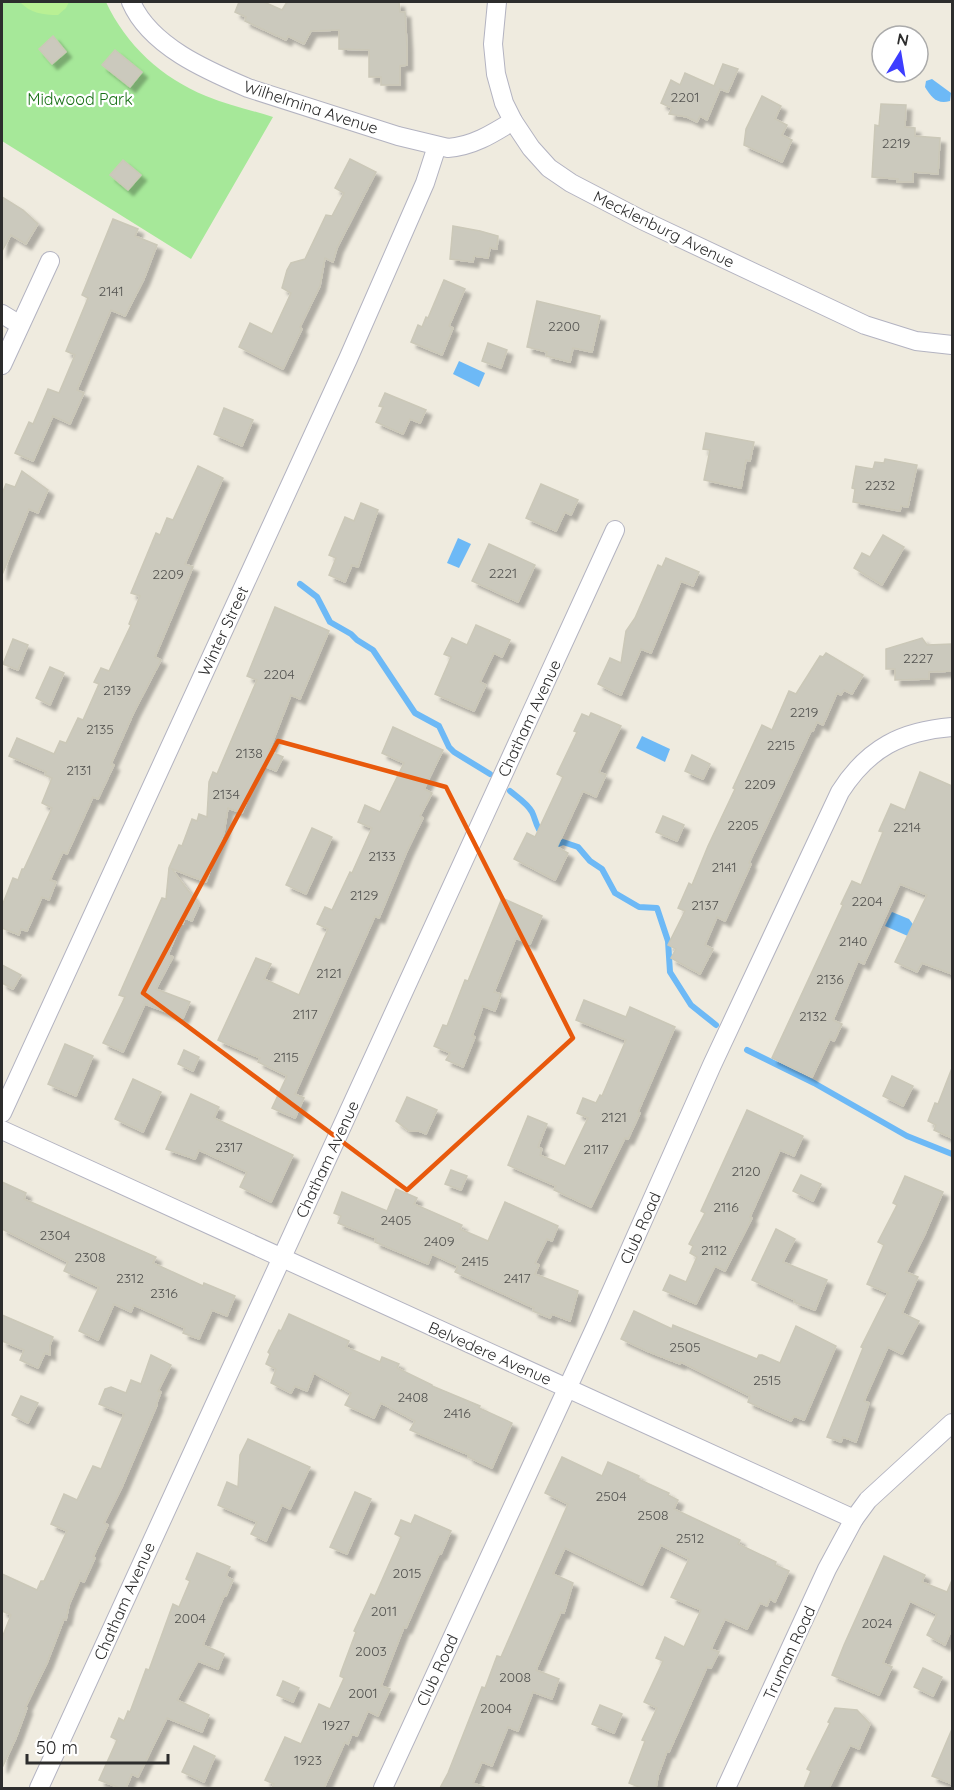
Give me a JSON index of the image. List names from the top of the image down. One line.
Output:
{"streets":{"street":["Wilhelmina Avenue","Mecklenburg Avenue","Winter Street","Chatham Avenue","Club Road","Belvedere Avenue","Truman Road"]},"crossings":[["Wilhelmina Avenue","Mecklenburg Avenue"],["Wilhelmina Avenue","Winter Street"],["Chatham Avenue","Belvedere Avenue"],["Club Road","Belvedere Avenue"],["Belvedere Avenue","Truman Road"]],"parks":["Midwood Park"],"house_numbers":["2201","2219","2141","2200","2232","2221","2209","2227","2204","2139","2219","2135","2215","2138","2131","2209","2134","2205","2214","2133","2141","2129","2204","2137","2140","2121","2136","2117","2132","2115","2121","2317","2117","2120","2116","2405","2304","2409","2112","2308","2415","2312","2417","2316","2505","2515","2408","2416","2504","2508","2512","2015","2011","2004","2024","2003","2008","2001","2004","1927","1923"],"scale_bar":"50 m","north":"top"}
